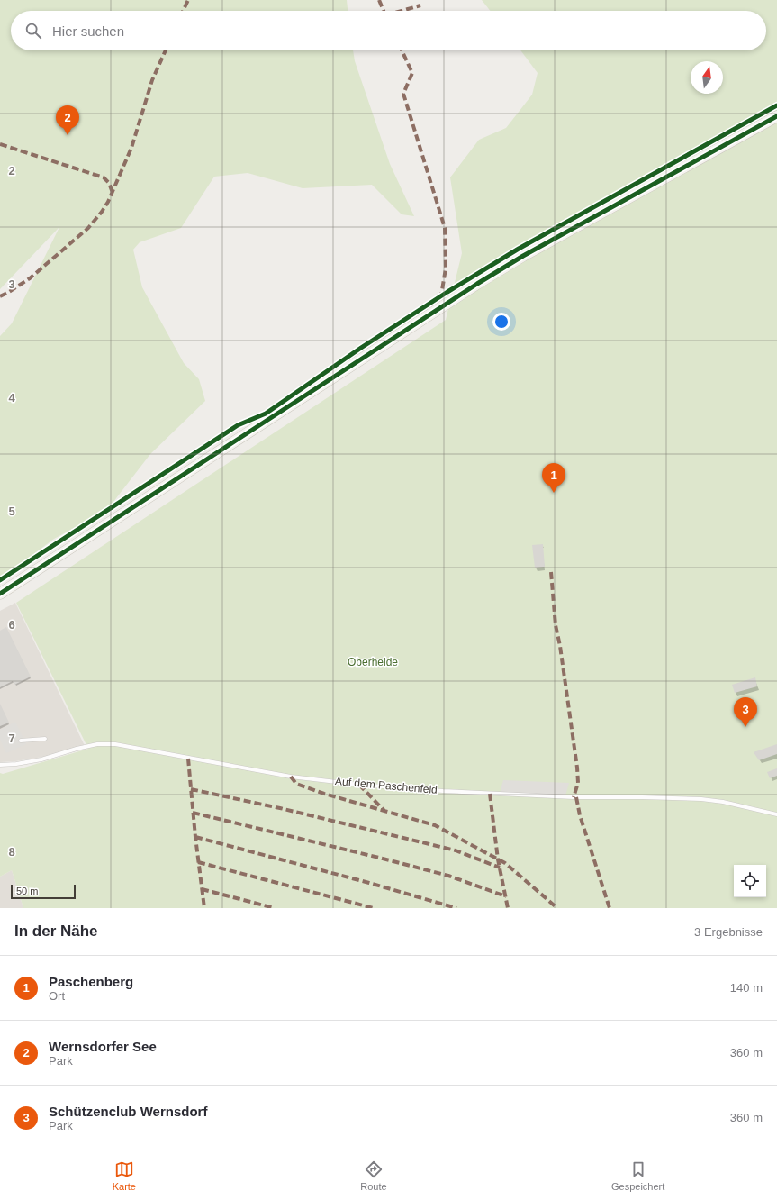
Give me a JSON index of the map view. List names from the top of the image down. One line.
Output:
{"streets":{"lane":["Auf dem Paschenfeld"]},"parks":["Oberheide"],"scale_bar":"50 m","north":"top","page":{"search":"Hier suchen","pins":["2","1","3"],"scale":"50 m","heading":["In der Nähe","3 Ergebnisse"],"list":[{"mark":"1","name":"Paschenberg","note":"Ort","value":"140 m"},{"mark":"2","name":"Wernsdorfer See","note":"Park","value":"360 m"},{"mark":"3","name":"Schützenclub Wernsdorf","note":"Park","value":"360 m"}],"nav":["Karte","Route","Gespeichert"]},"grid":{"rows":["2","3","4","5","6","7","8"]}}
